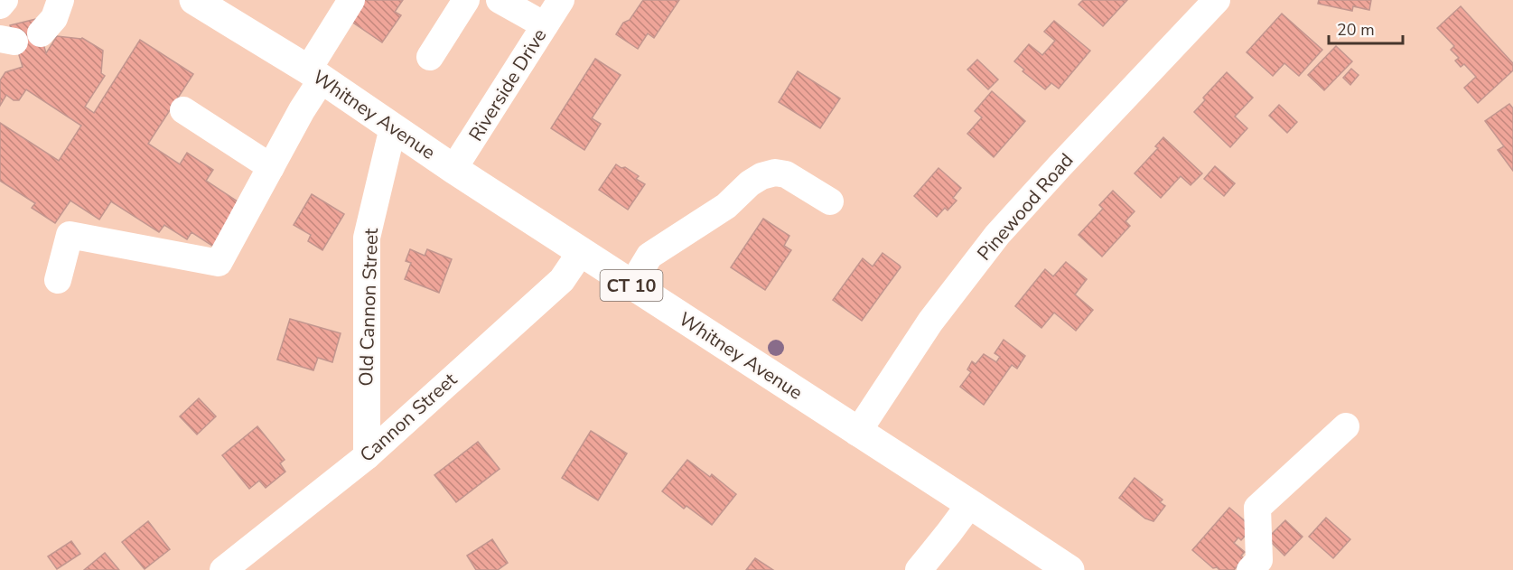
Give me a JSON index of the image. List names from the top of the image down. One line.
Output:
{"streets":{"main road":["Whitney Avenue","CT 10"],"street":["Riverside Drive","Pinewood Road","Old Cannon Street","Cannon Street"]},"crossings":[["Riverside Drive","Whitney Avenue"],["Whitney Avenue","Pinewood Road"],["Whitney Avenue","Old Cannon Street"],["Whitney Avenue","Cannon Street"],["Old Cannon Street","Cannon Street"]],"scale_bar":"20 m"}
